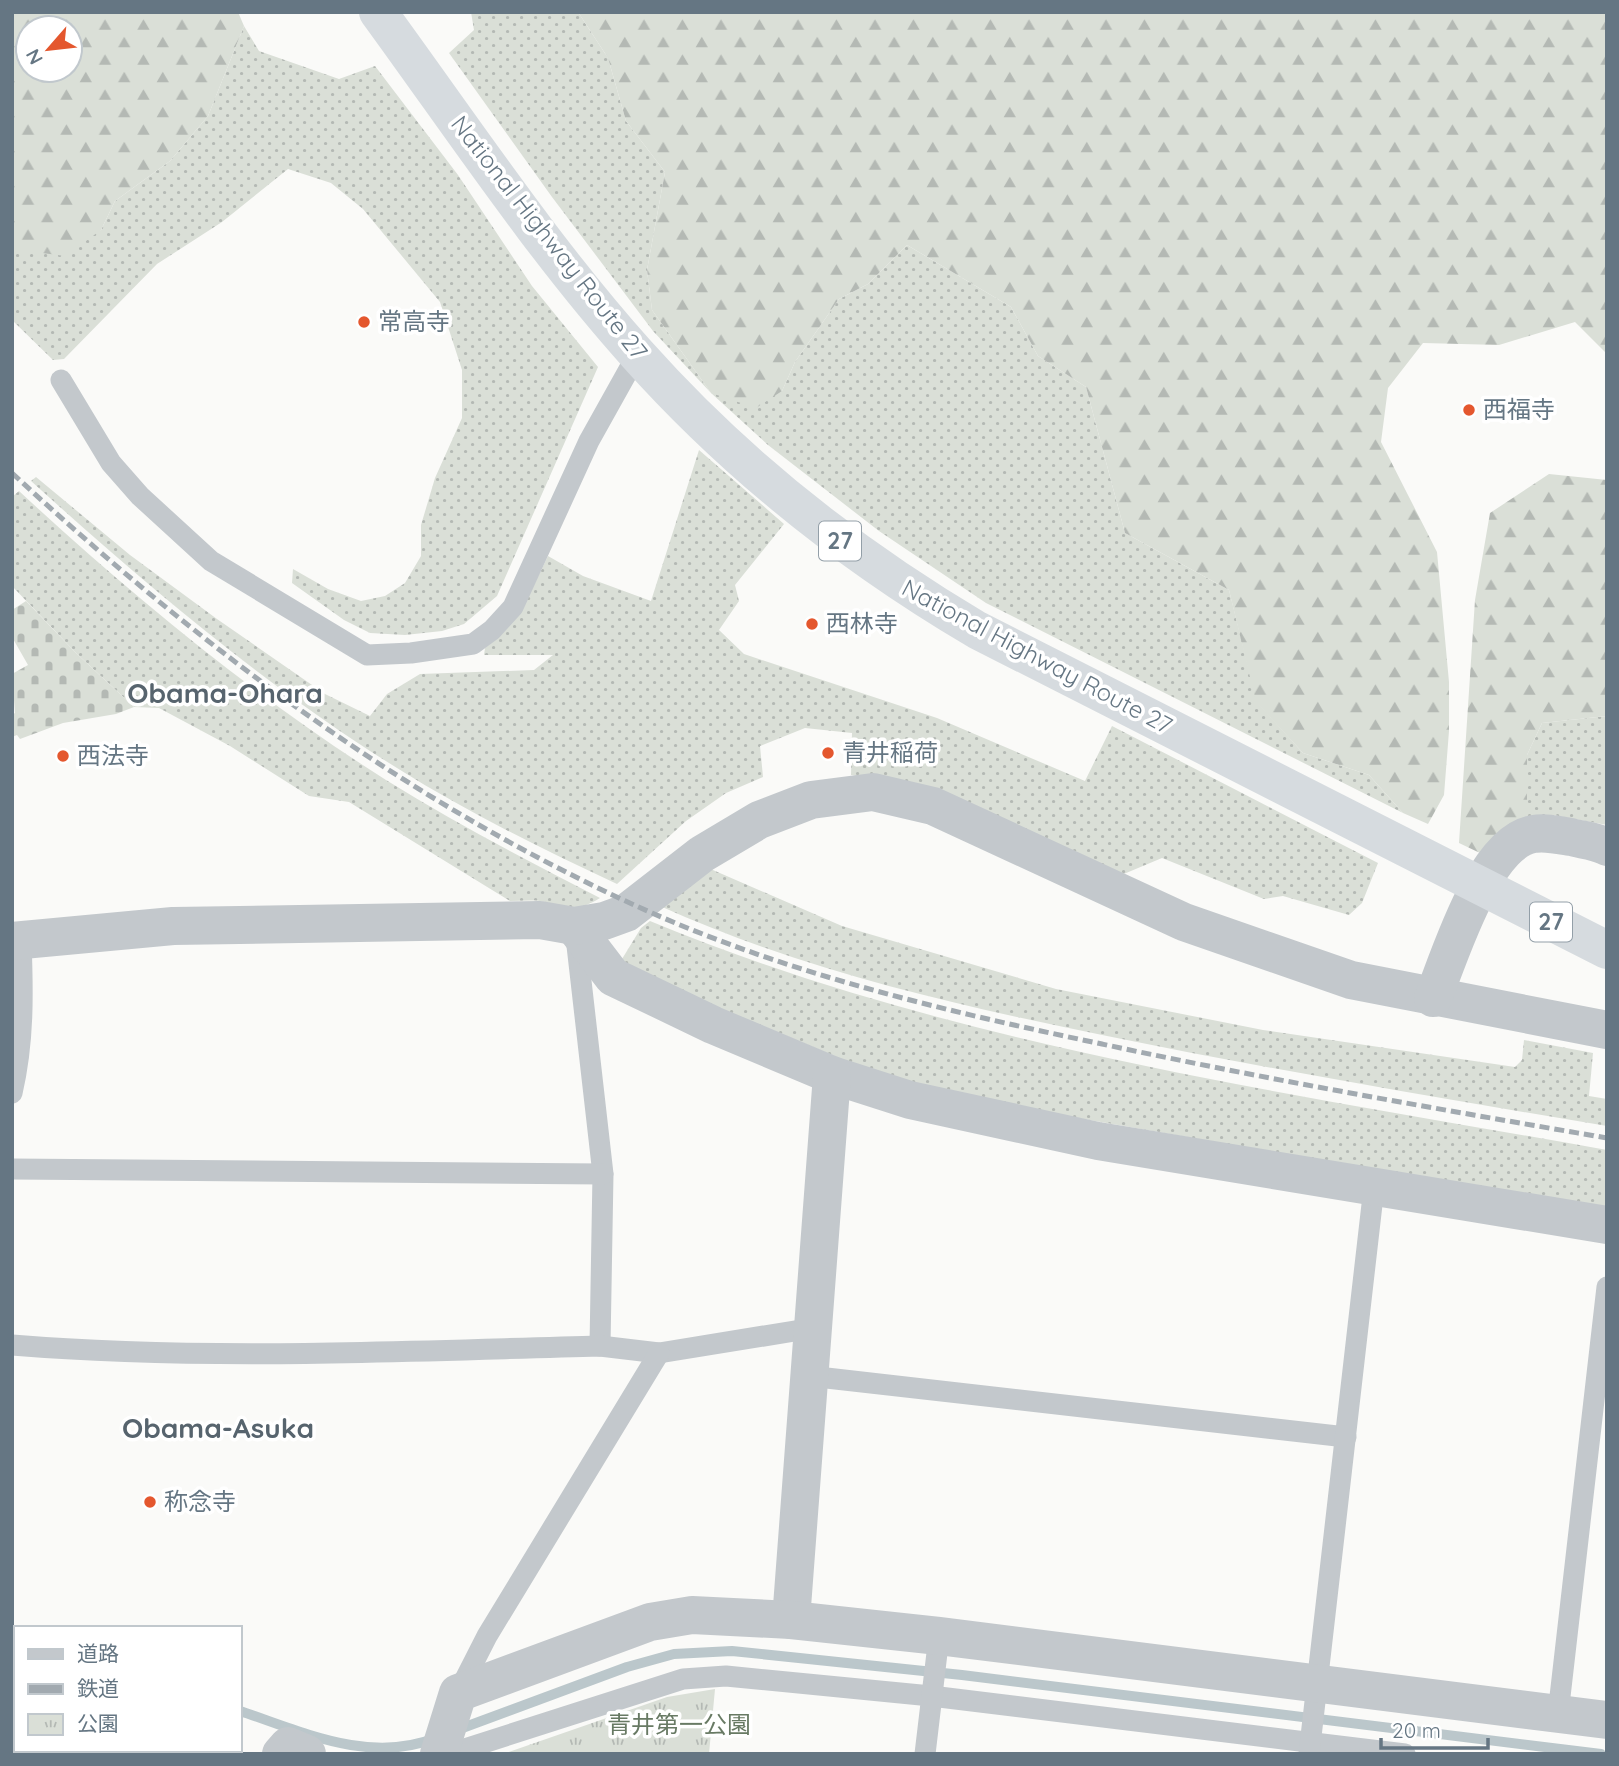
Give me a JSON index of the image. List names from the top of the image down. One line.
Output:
{"streets":{"highway":["National Highway Route 27","27"]},"districts":["Obama-Ohara","Obama-Asuka"],"parks":["青井第一公園"],"places":["常高寺","西福寺","西林寺","青井稲荷","西法寺","称念寺"],"legend":["道路","鉄道","公園"],"scale_bar":"20 m","north":"bottom left"}
